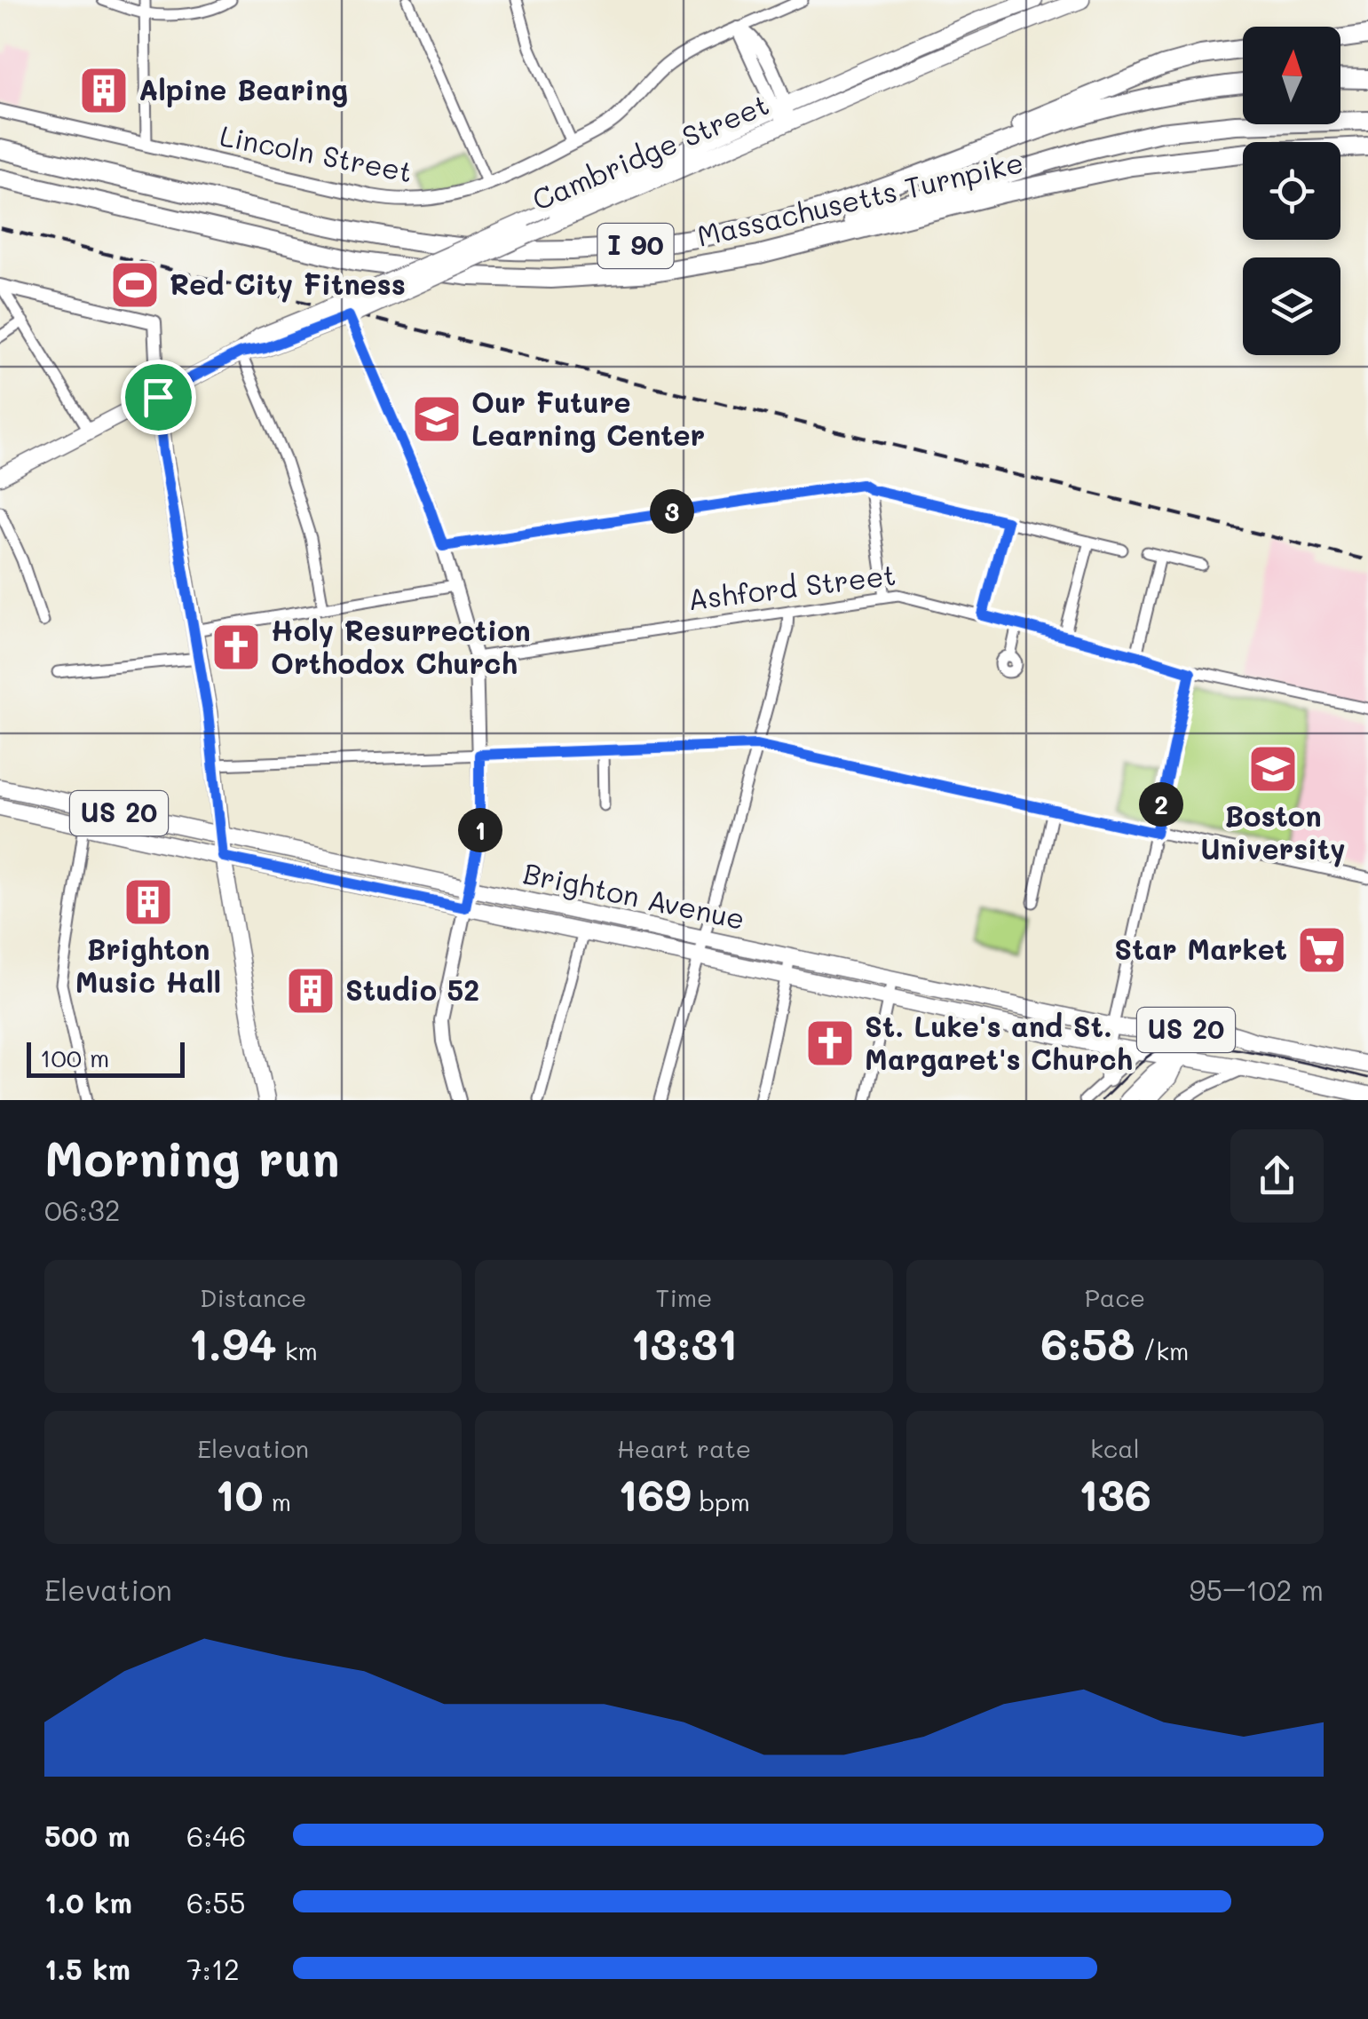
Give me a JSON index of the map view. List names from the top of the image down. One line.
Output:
{"streets":{"highway":["Massachusetts Turnpike","I 90"],"main road":["Cambridge Street","US 20","Brighton Avenue"],"street":["Lincoln Street","Ashford Street"]},"crossings":[["US 20","Brighton Avenue"]],"places":{"building":["Alpine Bearing","Brighton Music Hall","Studio 52"],"sports":["Red City Fitness"],"school or university":["Our Future Learning Center","Boston University"],"church":["Holy Resurrection Orthodox Church","St. Luke's and St. Margaret's Church"],"supermarket":["Star Market"]},"scale_bar":"100 m","north":"top","page":{"pins":["3","2","1"],"scale":"100 m","heading":["Morning run","06:32"],"stats":[["Distance","1.94 km"],["Time","13:31"],["Pace","6:58 /km"],["Elevation","10 m"],["Heart rate","169 bpm"],["kcal","136"]],"chart":["Elevation","95–102 m"],"list":[{"name":"500 m","note":"6:46"},{"name":"1.0 km","note":"6:55"},{"name":"1.5 km","note":"7:12"}]}}
